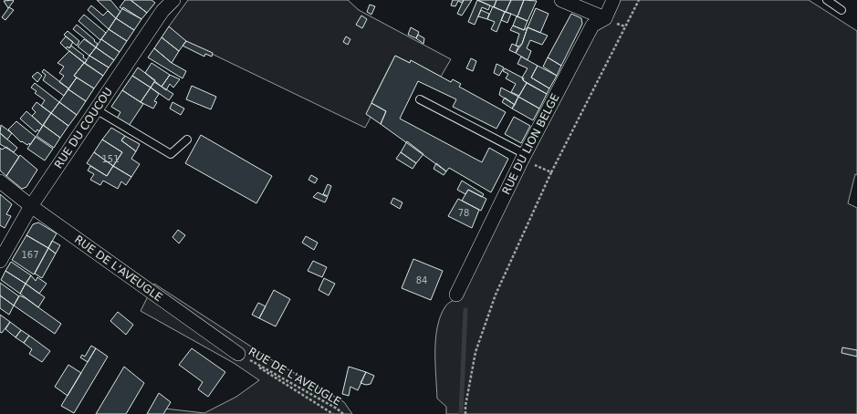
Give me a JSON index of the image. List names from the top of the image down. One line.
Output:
{"streets":{"street":["RUE DU COUCOU","RUE DU LION BELGE","RUE DE L'AVEUGLE"]},"crossings":[["RUE DU COUCOU","RUE DE L'AVEUGLE"]],"house_numbers":["151","78","167","84"]}
